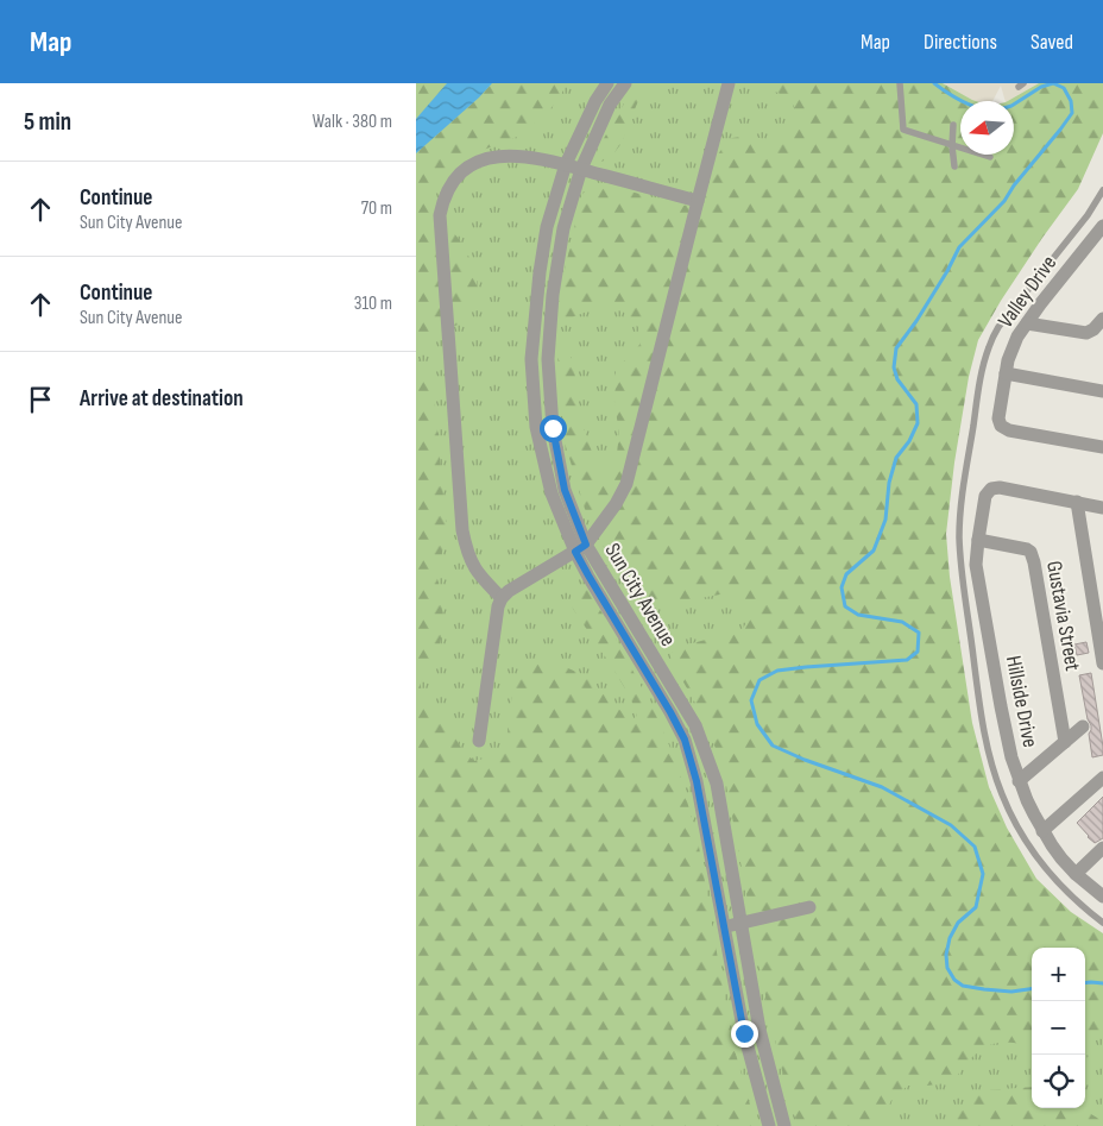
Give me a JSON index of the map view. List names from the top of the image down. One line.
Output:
{"streets":{"street":["Valley Drive","Sun City Avenue","Gustavia Street","Hillside Drive"]},"crossings":[["Gustavia Street","Hillside Drive"]],"north":"left","page":{"header":"Map","nav":["Map","Directions","Saved"],"heading":["5 min","Walk · 380 m"],"list":[["Continue","Sun City Avenue","70 m"],["Continue","Sun City Avenue","310 m"],"Arrive at destination"],"map_buttons":["+","−"]}}
